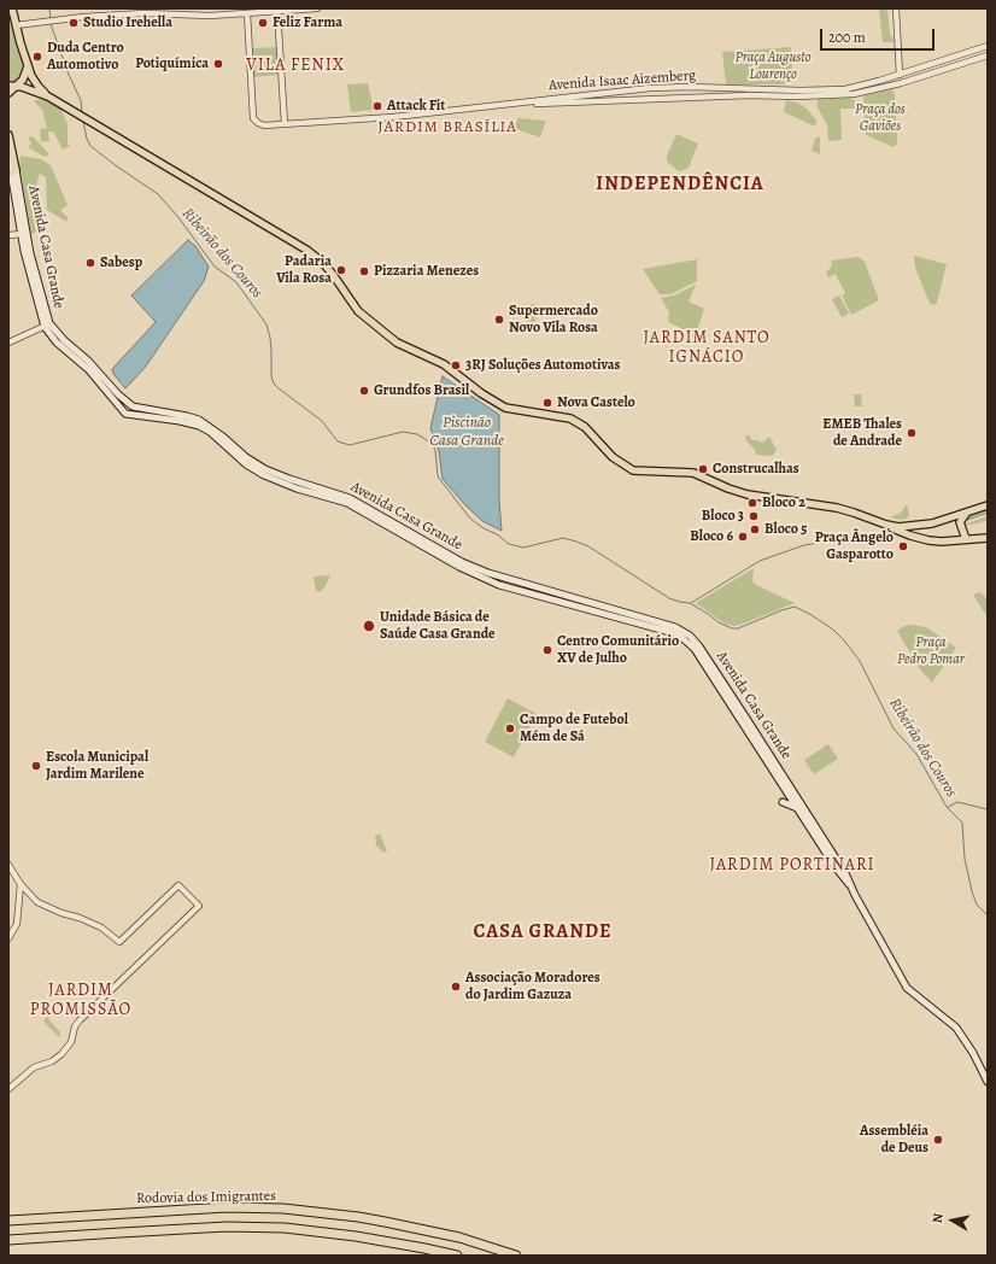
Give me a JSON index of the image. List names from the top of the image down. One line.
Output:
{"streets":{"highway":["Rodovia dos Imigrantes"],"main road":["Avenida Casa Grande"],"street":["Avenida Isaac Aizemberg"]},"districts":["VILA FENIX","JARDIM BRASÍLIA","INDEPENDÊNCIA","JARDIM SANTO IGNÁCIO","JARDIM PORTINARI","CASA GRANDE","JARDIM PROMISSÃO"],"water":["Ribeirão dos Couros","Piscinão Casa Grande"],"parks":["Praça Augusto Lourenço","Praça dos Gaviões","Praça Pedro Pomar"],"places":["Studio Irehella","Feliz Farma","Duda Centro Automotivo","Potiquímica","Attack Fit","Sabesp","Padaria Vila Rosa","Pizzaria Menezes","Supermercado Novo Vila Rosa","3RJ Soluções Automotivas","Grundfos Brasil","Nova Castelo","EMEB Thales de Andrade","Construcalhas","Bloco 2","Bloco 3","Bloco 5","Bloco 6","Praça Ângelo Gasparotto","Unidade Básica de Saúde Casa Grande","Centro Comunitário XV de Julho","Campo de Futebol Mém de Sá","Escola Municipal Jardim Marilene","Associação Moradores do Jardim Gazuza","Assembléia de Deus"],"scale_bar":"200 m","north":"left"}
